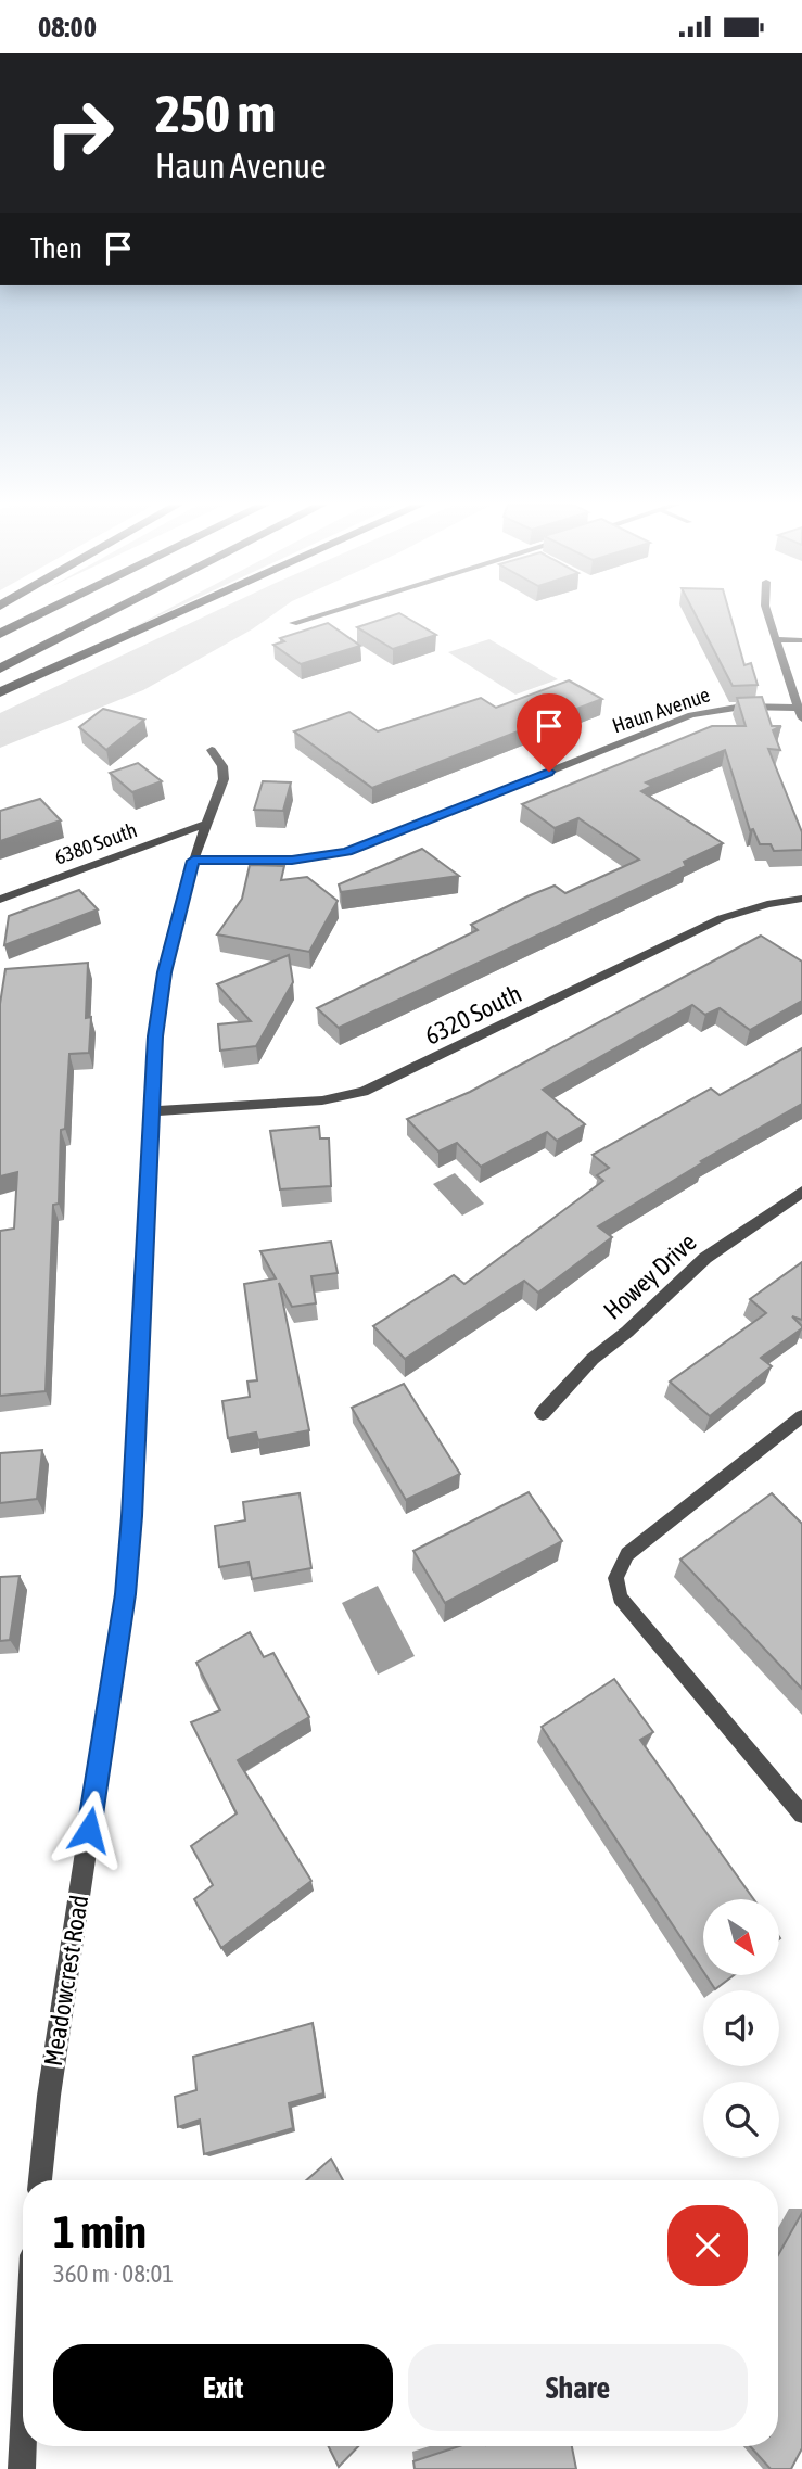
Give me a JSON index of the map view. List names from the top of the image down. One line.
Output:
{"streets":{"street":["Haun Avenue","6380 South","6320 South","Howey Drive","Meadowcrest Road"]},"crossings":[["Haun Avenue","Meadowcrest Road"],["6380 South","Meadowcrest Road"],["6320 South","Meadowcrest Road"]],"north":"bottom right","page":{"status":"08:00","turn":["250 m","Haun Avenue"],"then":"Then","heading":["1 min","360 m · 08:01"],"buttons":["Exit","Share"]}}
